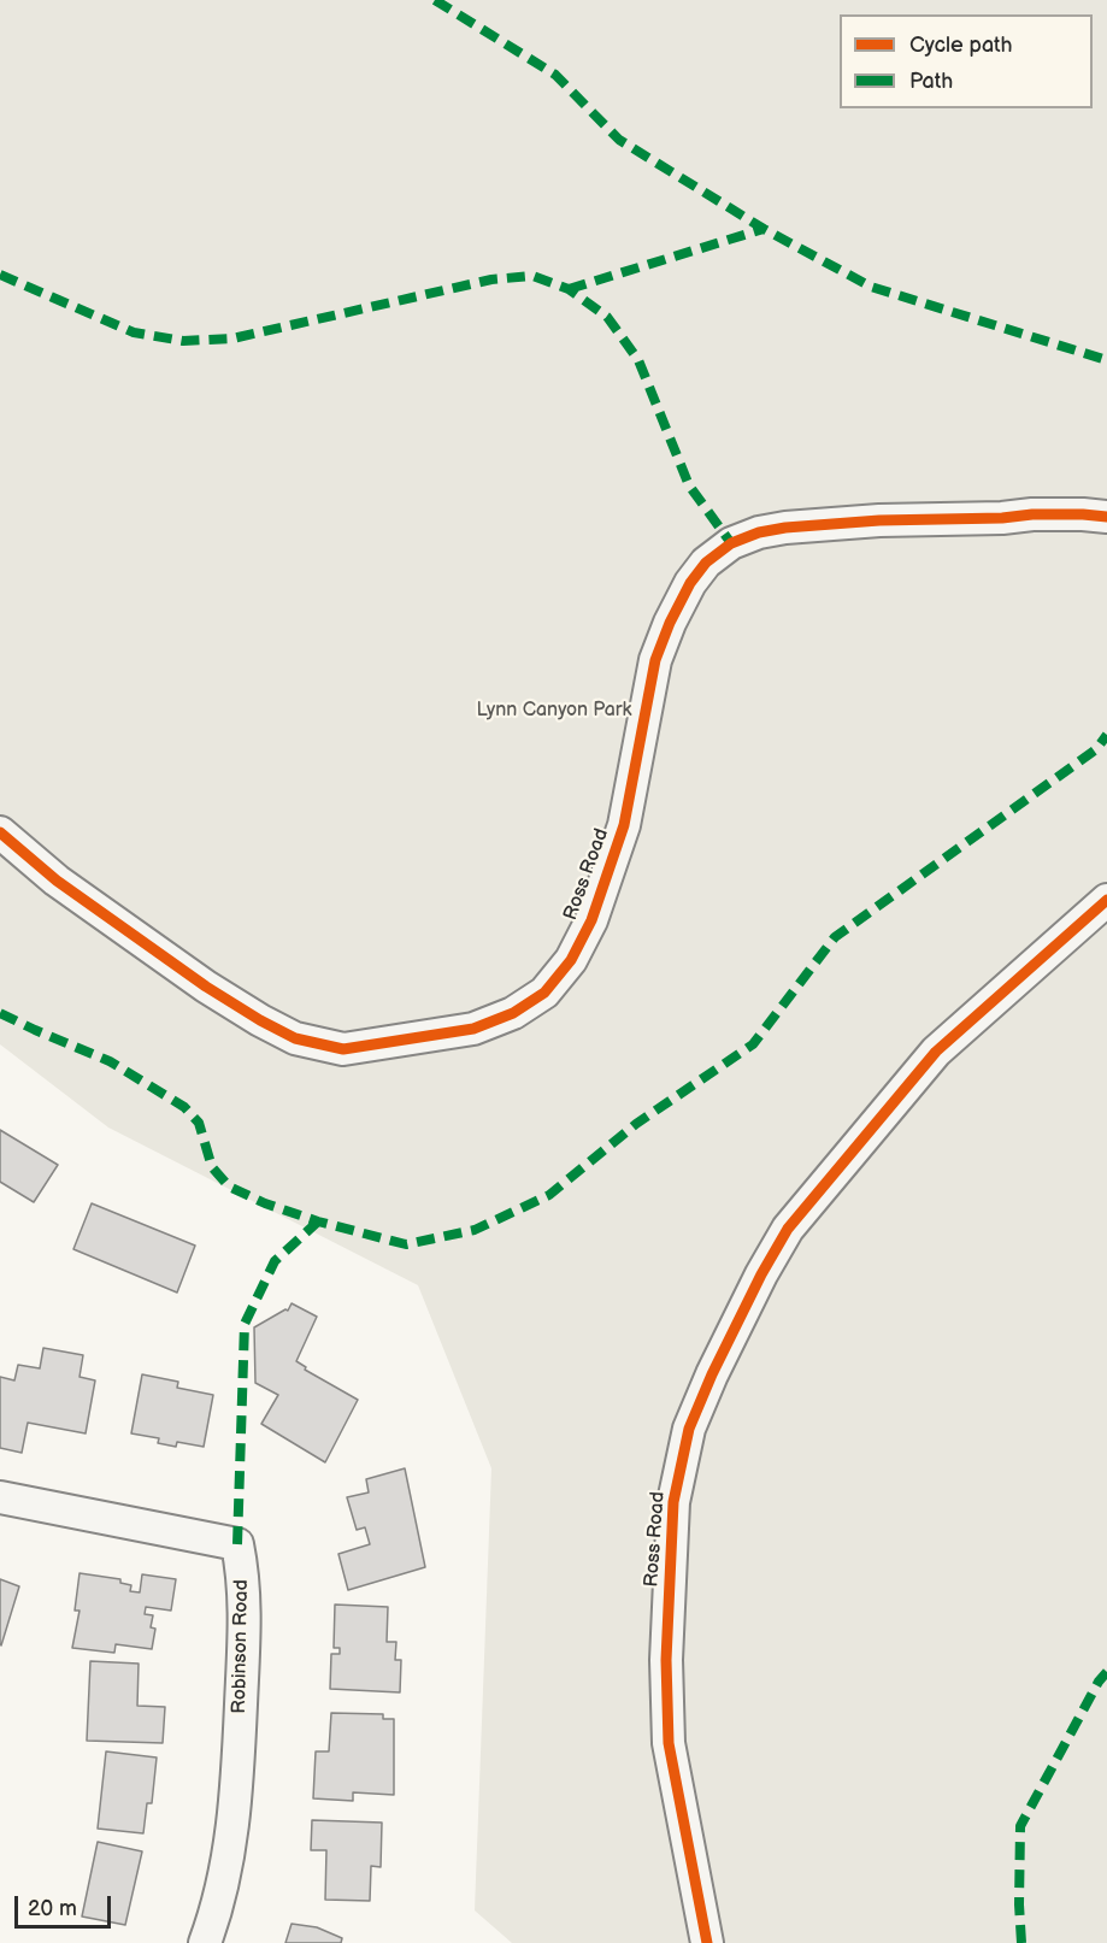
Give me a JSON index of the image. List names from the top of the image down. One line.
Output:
{"streets":{"street":["Ross Road","Robinson Road"]},"parks":["Lynn Canyon Park"],"legend":["Cycle path","Path"],"scale_bar":"20 m"}
